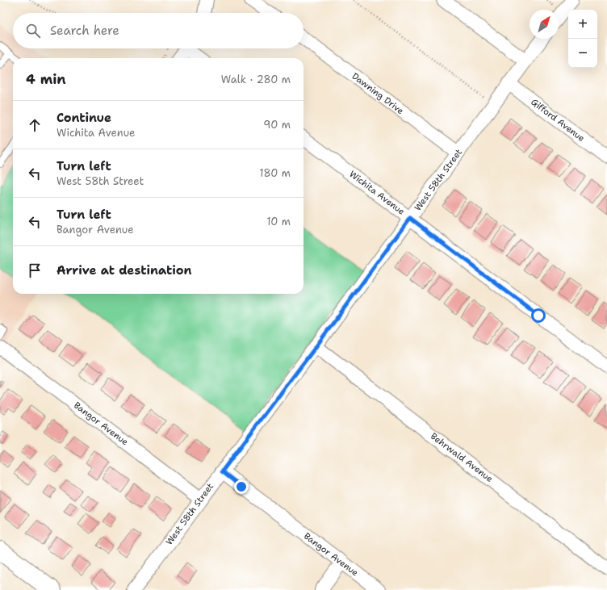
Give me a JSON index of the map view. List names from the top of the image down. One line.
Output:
{"streets":{"street":["Dawning Drive","Gifford Avenue","West 58th Street","Wichita Avenue","Bangor Avenue","Behrwald Avenue"]},"crossings":[["Dawning Drive","West 58th Street"],["Gifford Avenue","West 58th Street"],["West 58th Street","Wichita Avenue"],["West 58th Street","Bangor Avenue"],["West 58th Street","Behrwald Avenue"]],"north":"top right","page":{"map_buttons":["+","−"],"search":"Search here","heading":["4 min","Walk · 280 m"],"list":[["Continue","Wichita Avenue","90 m"],["Turn left","West 58th Street","180 m"],["Turn left","Bangor Avenue","10 m"],"Arrive at destination"]}}
